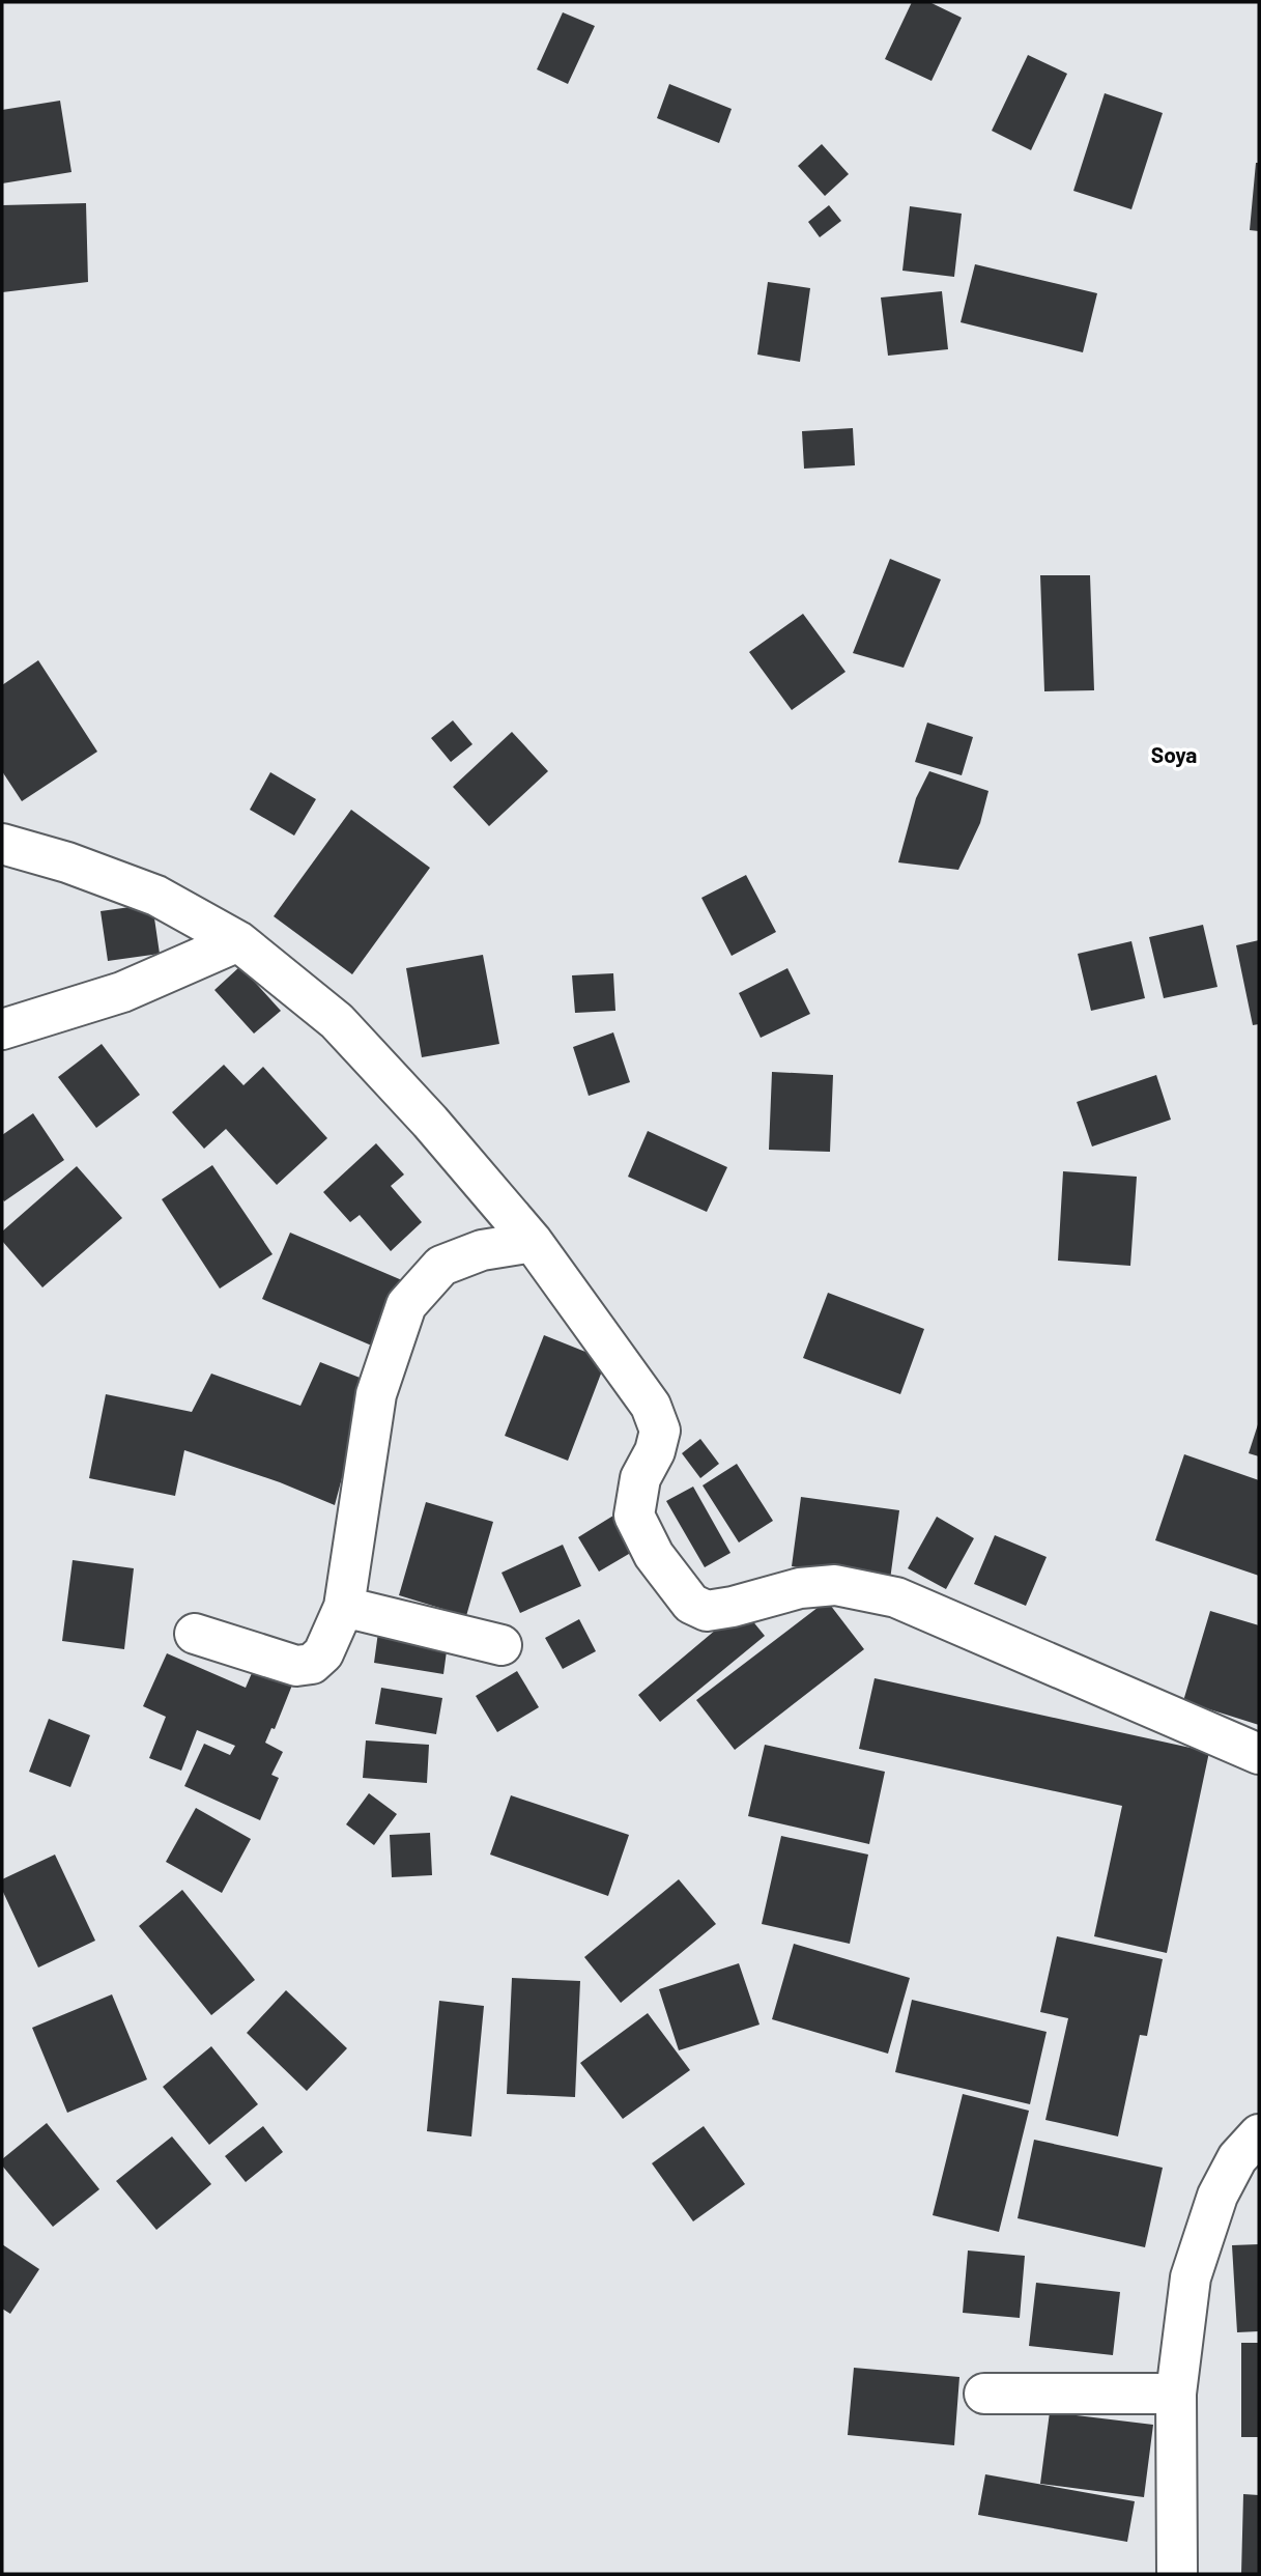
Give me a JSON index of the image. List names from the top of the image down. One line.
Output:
{"districts":["Soya"]}
